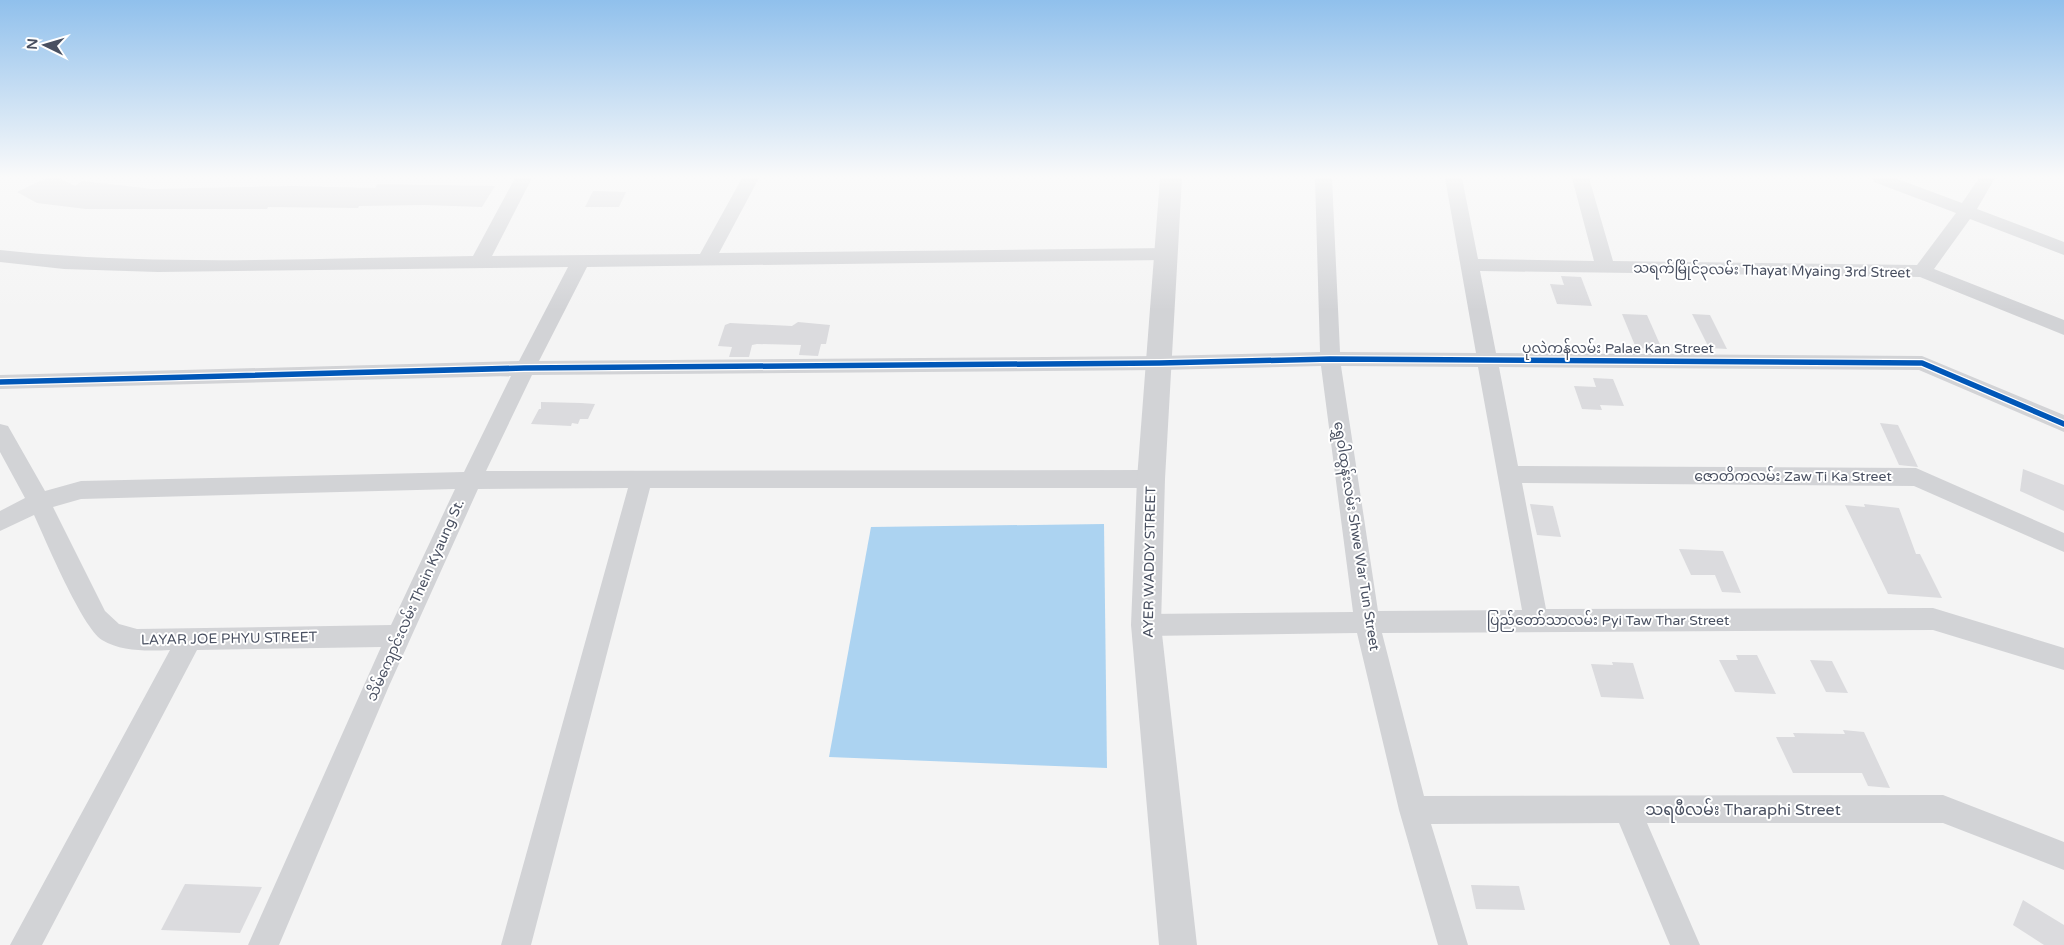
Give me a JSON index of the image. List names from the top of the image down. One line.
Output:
{"streets":{"street":["သရက်မြိုင်၃လမ်း Thayat Myaing 3rd Street","ပုလဲကန်လမ်း Palae Kan Street","ဇောတိကလမ်း Zaw Ti Ka Street","ရွှေဝါထွန်းလမ်း Shwe War Tun Street","AYER WADDY STREET","သိမ်ကျောင်းလမ်း Thein Kyaung St.","ပြည်တော်သာလမ်း Pyi Taw Thar Street","LAYAR JOE PHYU STREET","သရဖီလမ်း Tharaphi Street"]},"crossings":[["ပုလဲကန်လမ်း Palae Kan Street","ရွှေဝါထွန်းလမ်း Shwe War Tun Street"],["ပုလဲကန်လမ်း Palae Kan Street","AYER WADDY STREET"],["ပုလဲကန်လမ်း Palae Kan Street","သိမ်ကျောင်းလမ်း Thein Kyaung St."],["ရွှေဝါထွန်းလမ်း Shwe War Tun Street","ပြည်တော်သာလမ်း Pyi Taw Thar Street"],["ရွှေဝါထွန်းလမ်း Shwe War Tun Street","သရဖီလမ်း Tharaphi Street"],["AYER WADDY STREET","ပြည်တော်သာလမ်း Pyi Taw Thar Street"],["သိမ်ကျောင်းလမ်း Thein Kyaung St.","LAYAR JOE PHYU STREET"]],"north":"left"}
